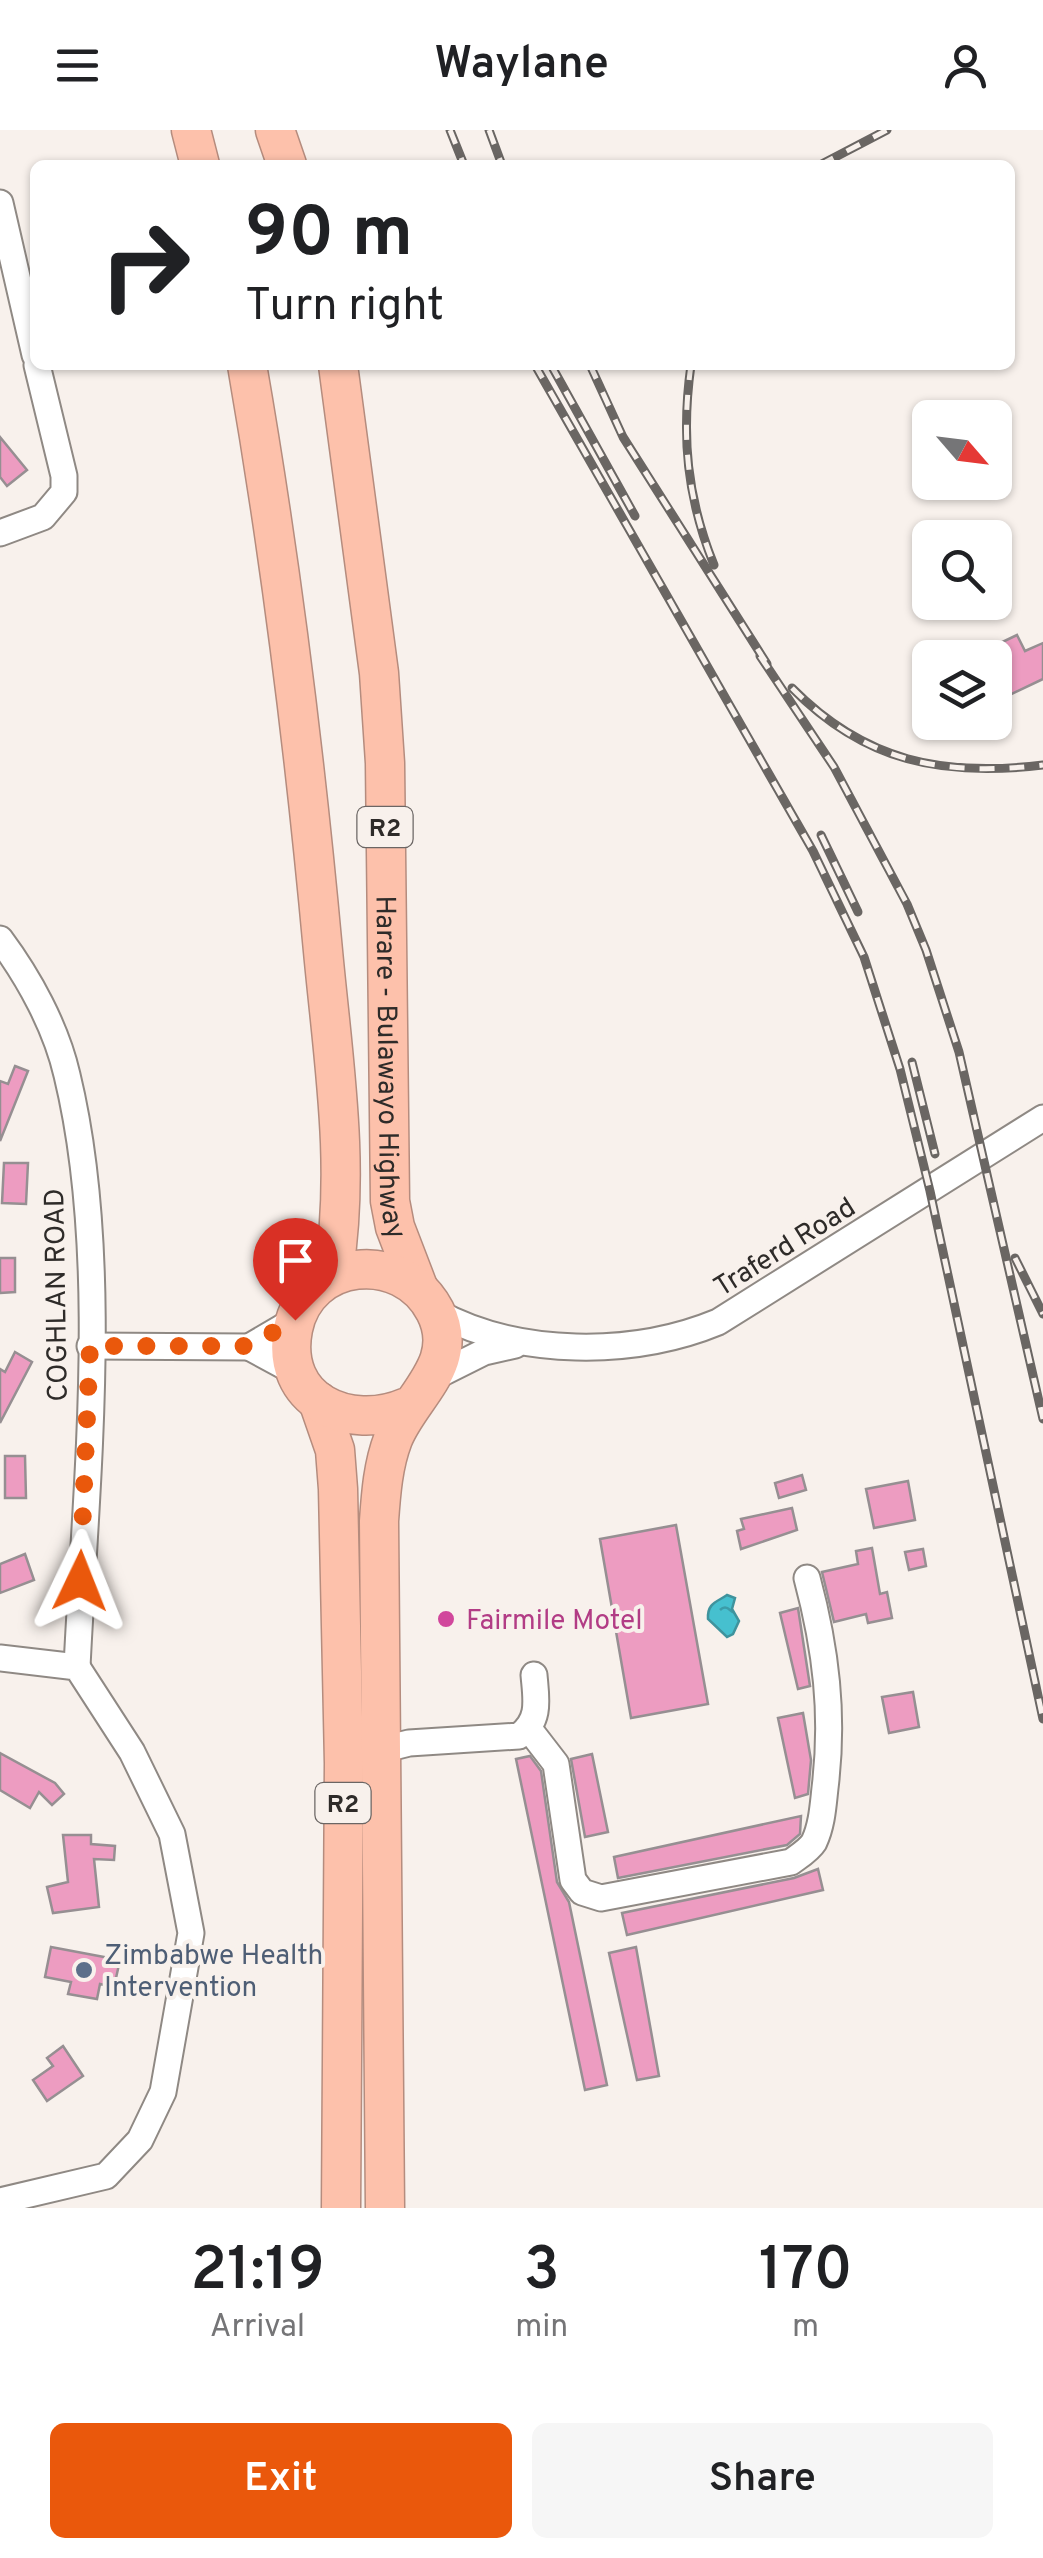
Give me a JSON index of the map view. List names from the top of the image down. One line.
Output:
{"streets":{"highway":["R2","Harare - Bulawayo Highway"],"street":["Traferd Road","COGHLAN ROAD"]},"crossings":[["R2","Harare - Bulawayo Highway"],["R2","Traferd Road"],["Harare - Bulawayo Highway","Traferd Road"]],"places":["Fairmile Motel","Zimbabwe Health Intervention"],"north":"bottom right","page":{"header":"Waylane","turn":["90 m","Turn right"],"eta":["21:19","Arrival","3","min","170","m"],"buttons":["Exit","Share"]}}
